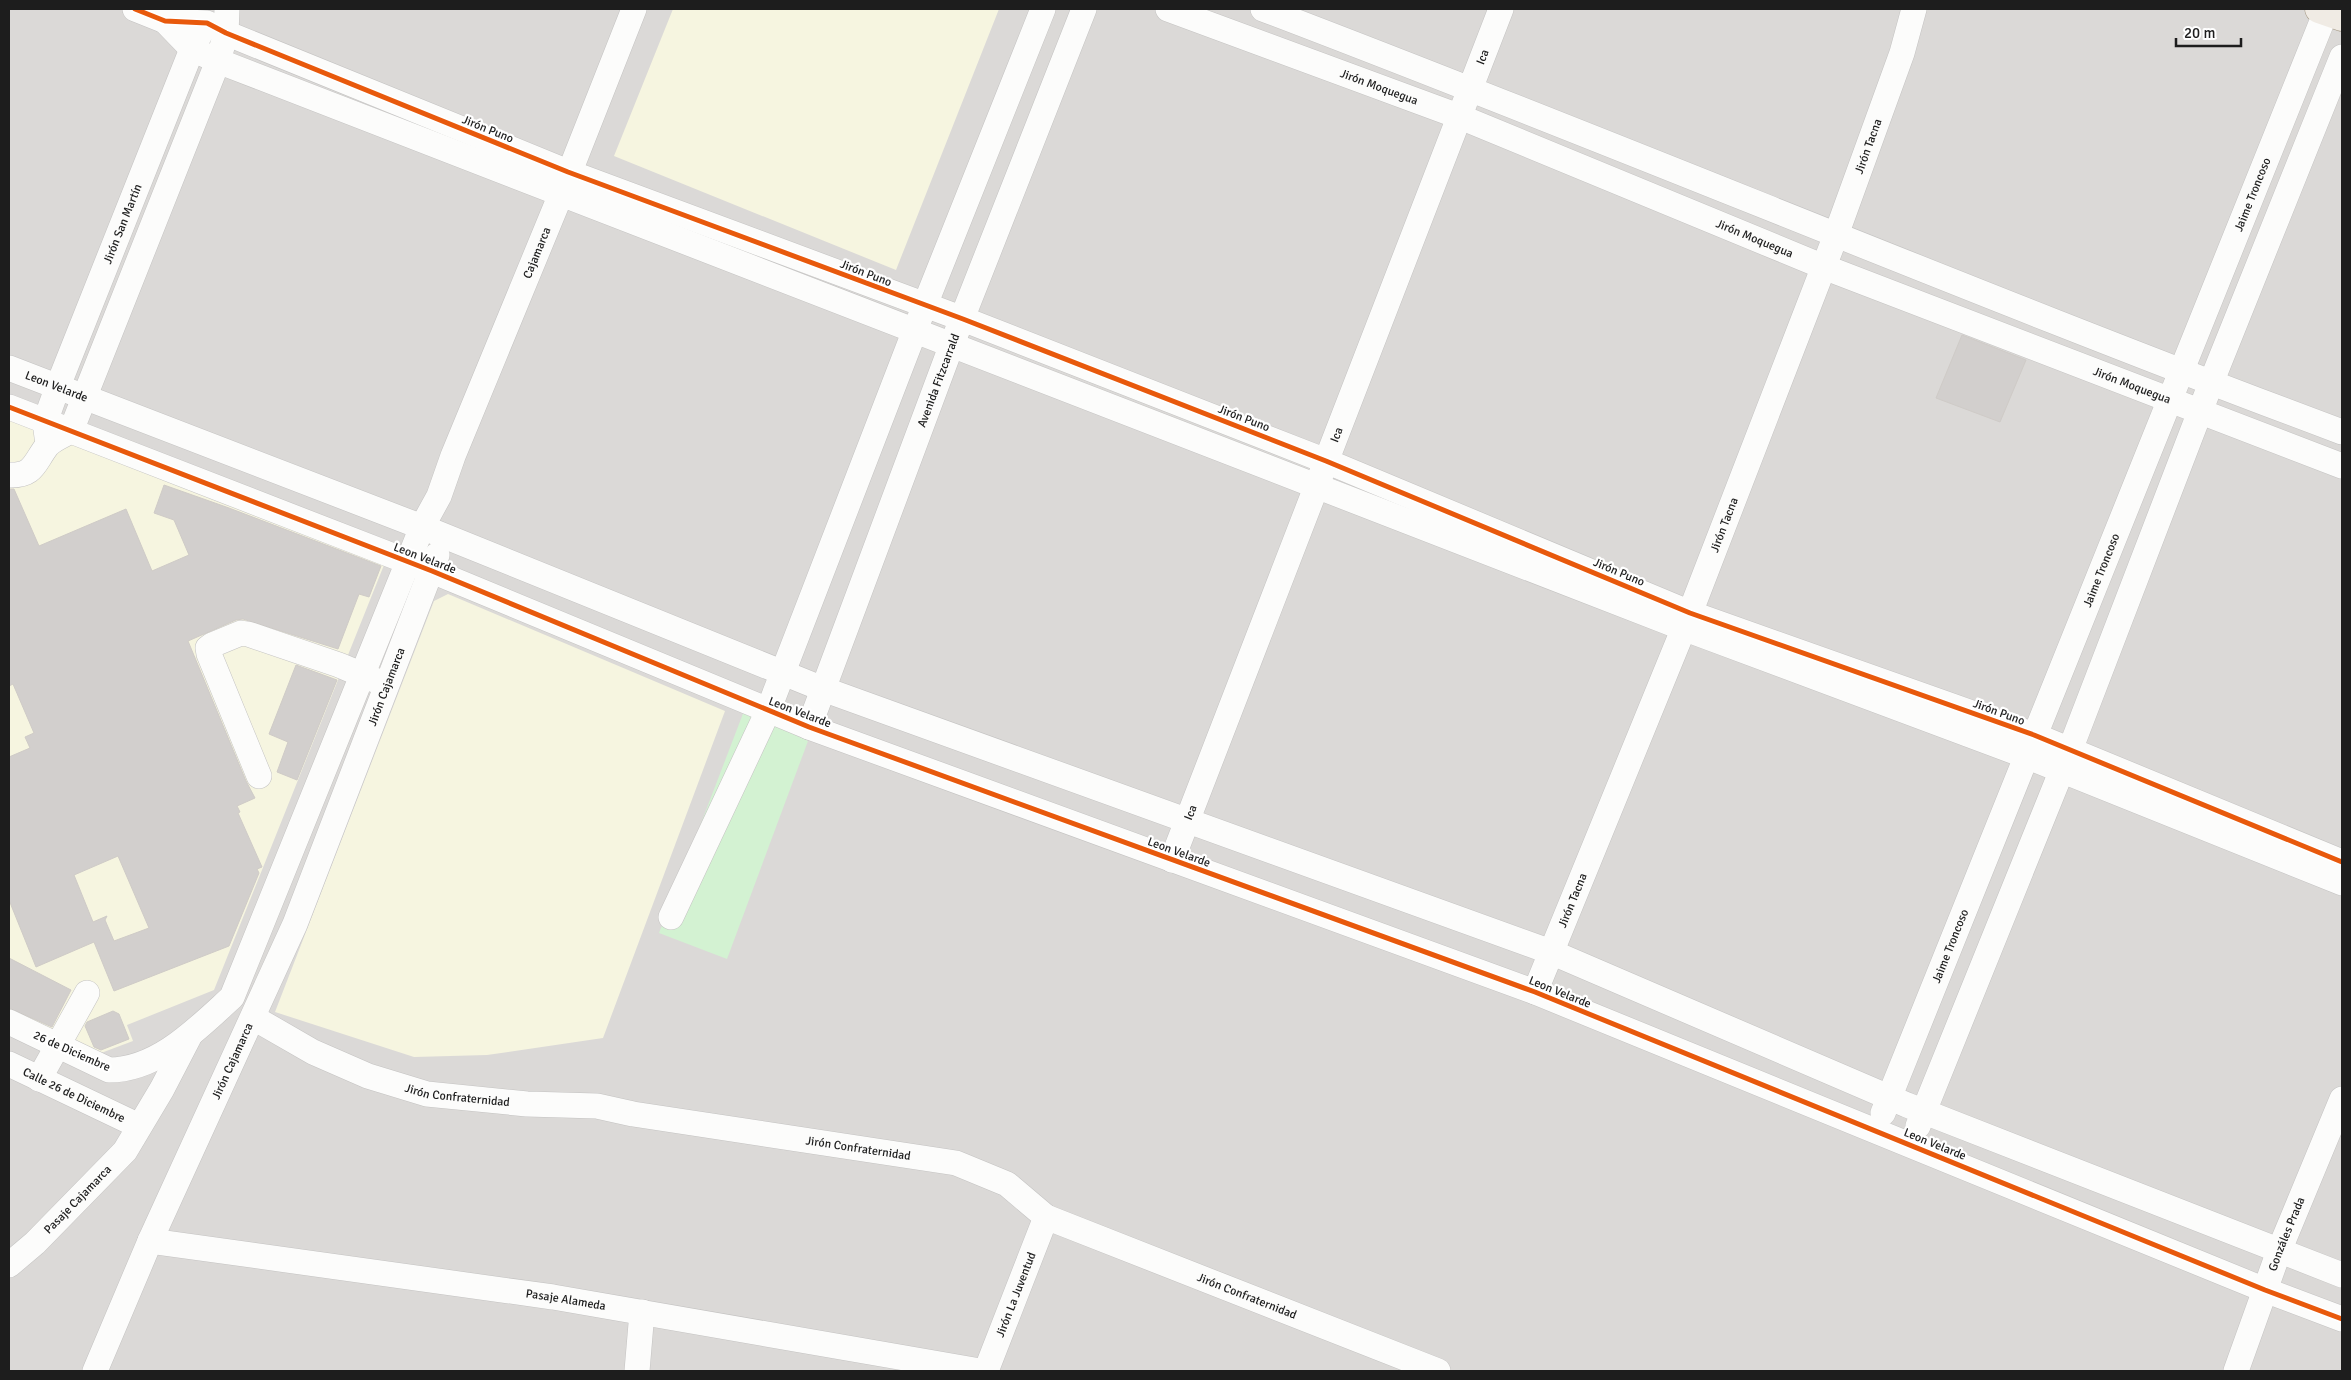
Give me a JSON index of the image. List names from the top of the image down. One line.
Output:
{"streets":{"street":["Ica","Jirón Moquegua","Jirón Puno","Jirón Tacna","Jaime Troncoso","Jirón San Martín","Cajamarca","Avenida Fitzcarrald","Leon Velarde","Jirón Cajamarca","26 de Diciembre","Jirón Confraternidad","Calle 26 de Diciembre","Pasaje Cajamarca","Gonzáles Prada","Jirón La Juventud","Pasaje Alameda"]},"crossings":[["Ica","Jirón Moquegua"],["Ica","Jirón Puno"],["Ica","Leon Velarde"],["Jirón Moquegua","Jirón Tacna"],["Jirón Moquegua","Jaime Troncoso"],["Jirón Puno","Jirón Tacna"],["Jirón Puno","Jaime Troncoso"],["Jirón Puno","Jirón San Martín"],["Jirón Puno","Cajamarca"],["Jirón Puno","Avenida Fitzcarrald"],["Jirón Tacna","Leon Velarde"],["Jaime Troncoso","Leon Velarde"],["Jirón San Martín","Leon Velarde"],["Cajamarca","Jirón Cajamarca"],["Avenida Fitzcarrald","Leon Velarde"],["Leon Velarde","Jirón Cajamarca"],["Leon Velarde","Gonzáles Prada"],["Jirón Cajamarca","26 de Diciembre"],["Jirón Cajamarca","Jirón Confraternidad"],["Jirón Cajamarca","Pasaje Alameda"],["26 de Diciembre","Calle 26 de Diciembre"],["26 de Diciembre","Pasaje Cajamarca"],["Jirón Confraternidad","Jirón La Juventud"],["Calle 26 de Diciembre","Pasaje Cajamarca"]],"scale_bar":"20 m"}
